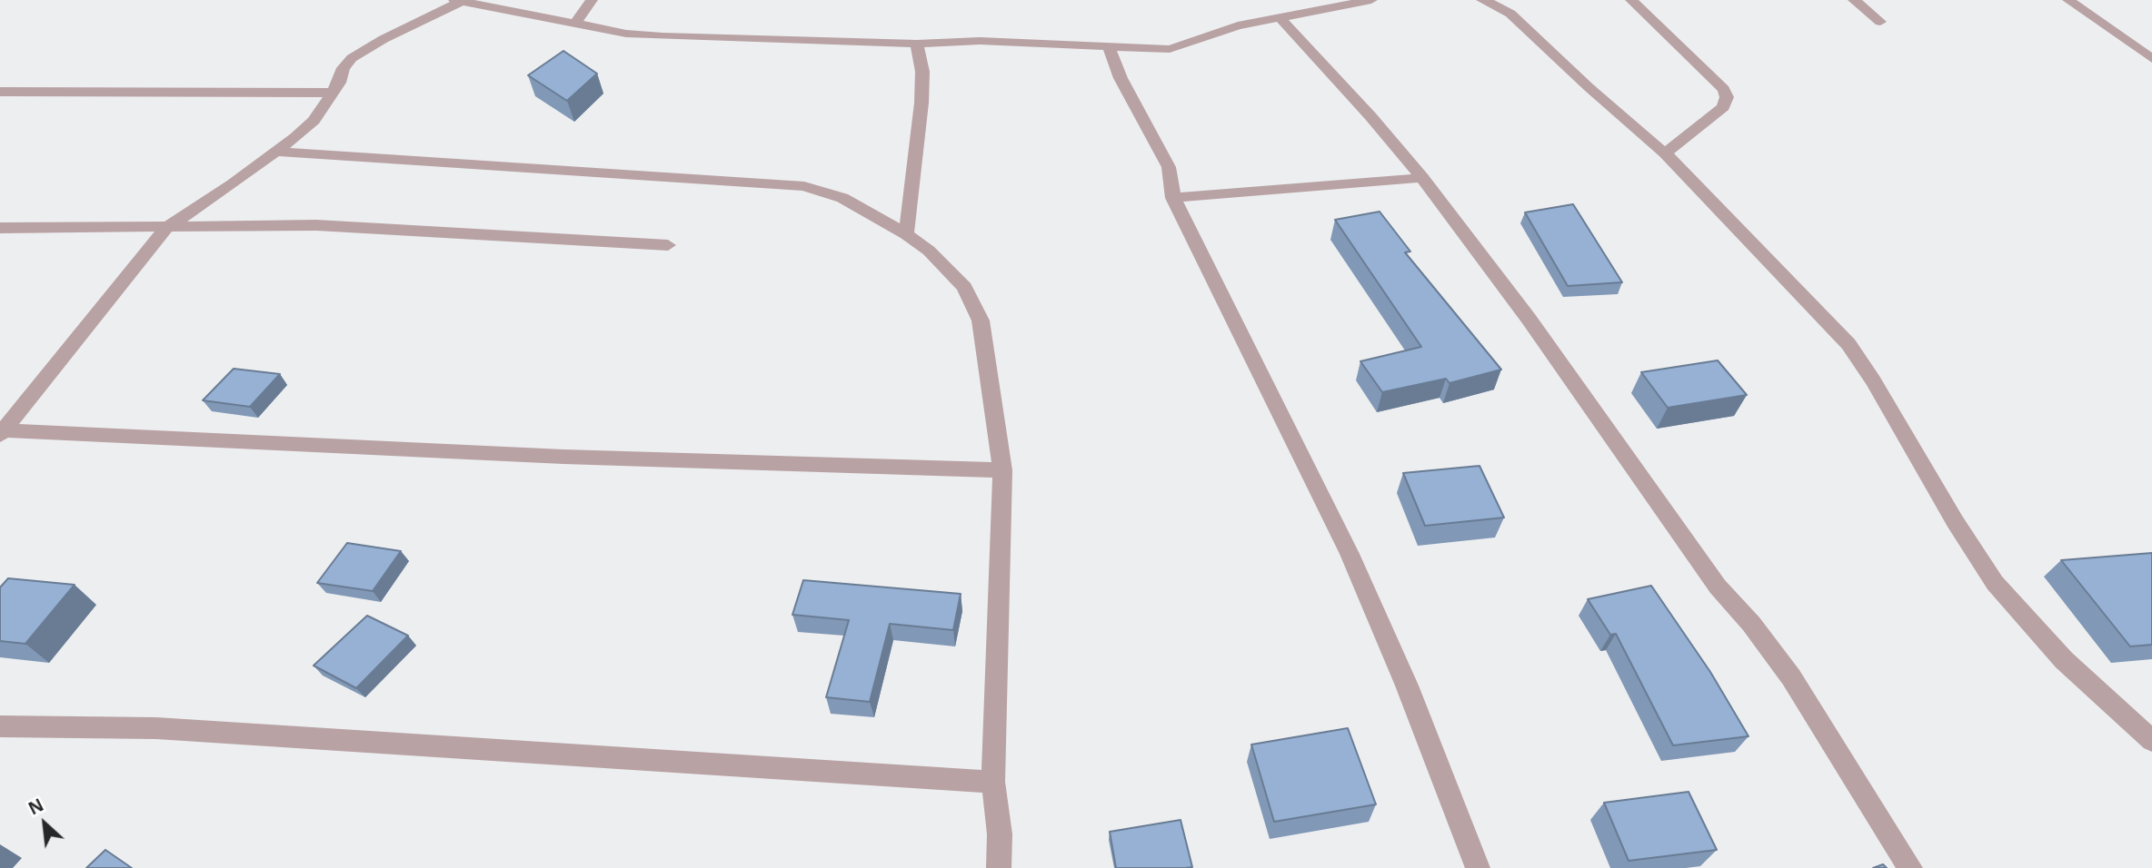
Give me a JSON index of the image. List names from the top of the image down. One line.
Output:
{"north":"top left"}
